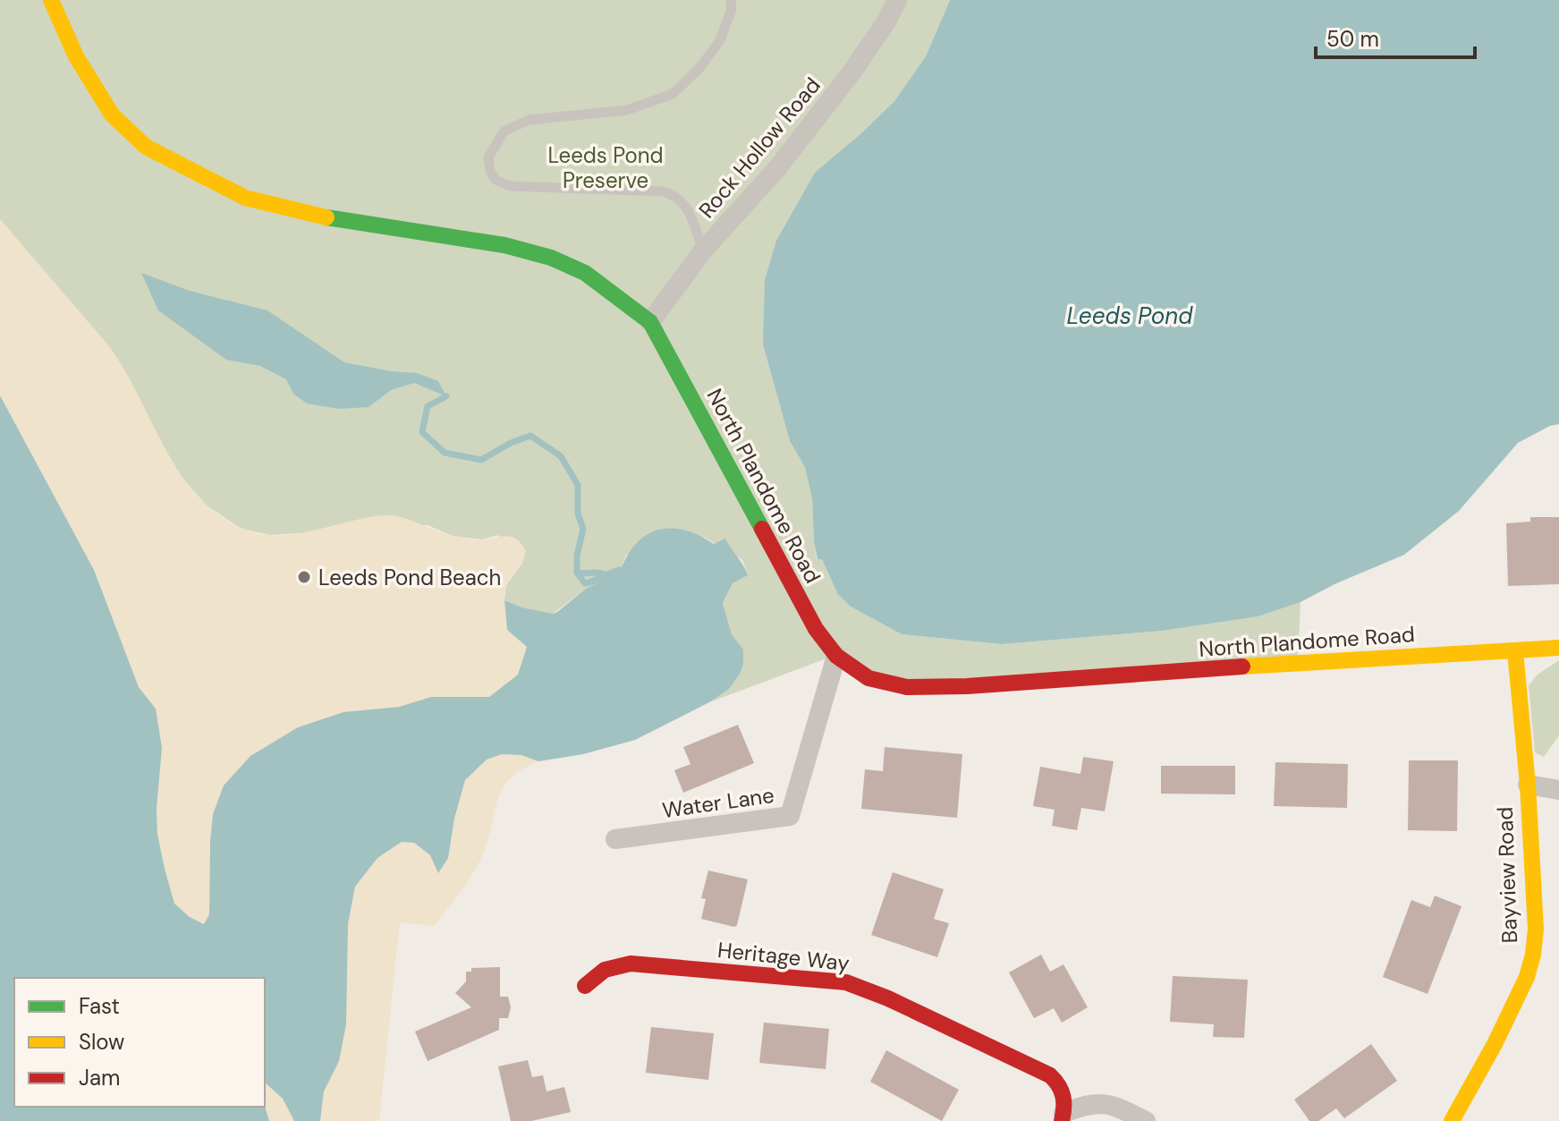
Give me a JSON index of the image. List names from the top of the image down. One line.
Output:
{"streets":{"main road":["North Plandome Road","Bayview Road","Heritage Way"],"street":["Rock Hollow Road","Water Lane"]},"crossings":[["Rock Hollow Road","North Plandome Road"],["North Plandome Road","Water Lane"],["North Plandome Road","Bayview Road"]],"water":["Leeds Pond"],"parks":["Leeds Pond Preserve"],"places":["Leeds Pond Beach"],"legend":["Fast","Slow","Jam"],"scale_bar":"50 m"}
